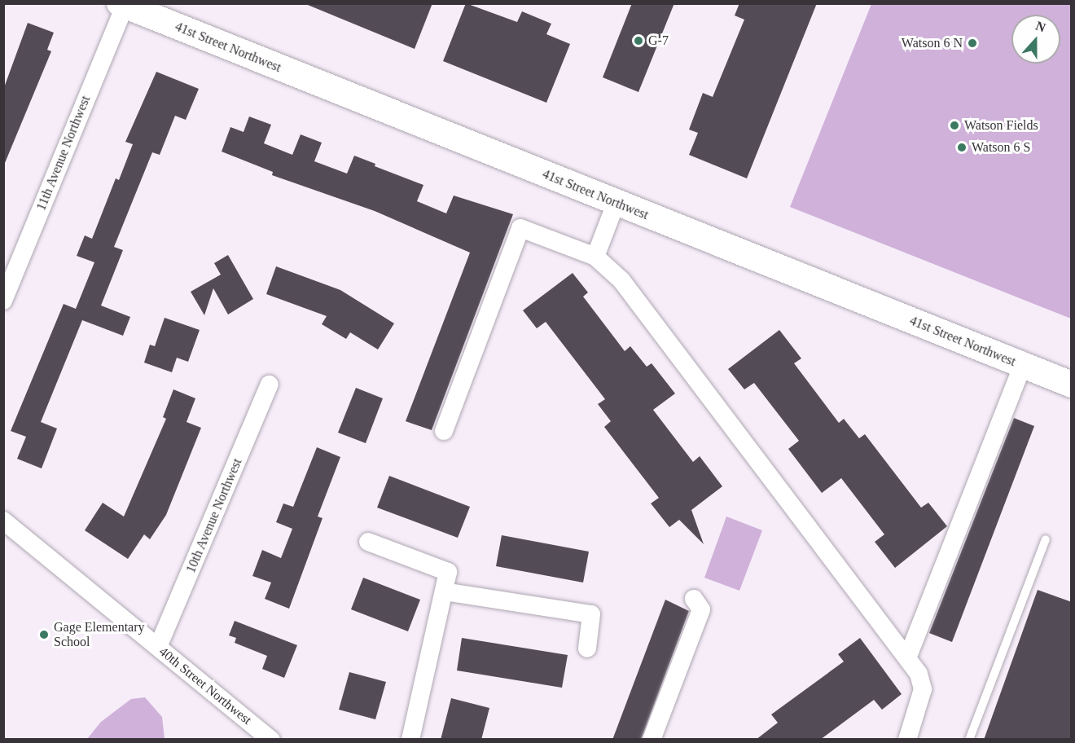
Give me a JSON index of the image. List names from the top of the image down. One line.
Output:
{"streets":{"main road":["41st Street Northwest"],"street":["11th Avenue Northwest","10th Avenue Northwest","40th Street Northwest"]},"crossings":[["41st Street Northwest","11th Avenue Northwest"],["10th Avenue Northwest","40th Street Northwest"]],"places":["G-7","Watson 6 N","Watson Fields","Watson 6 S","Gage Elementary School"],"north":"top"}
